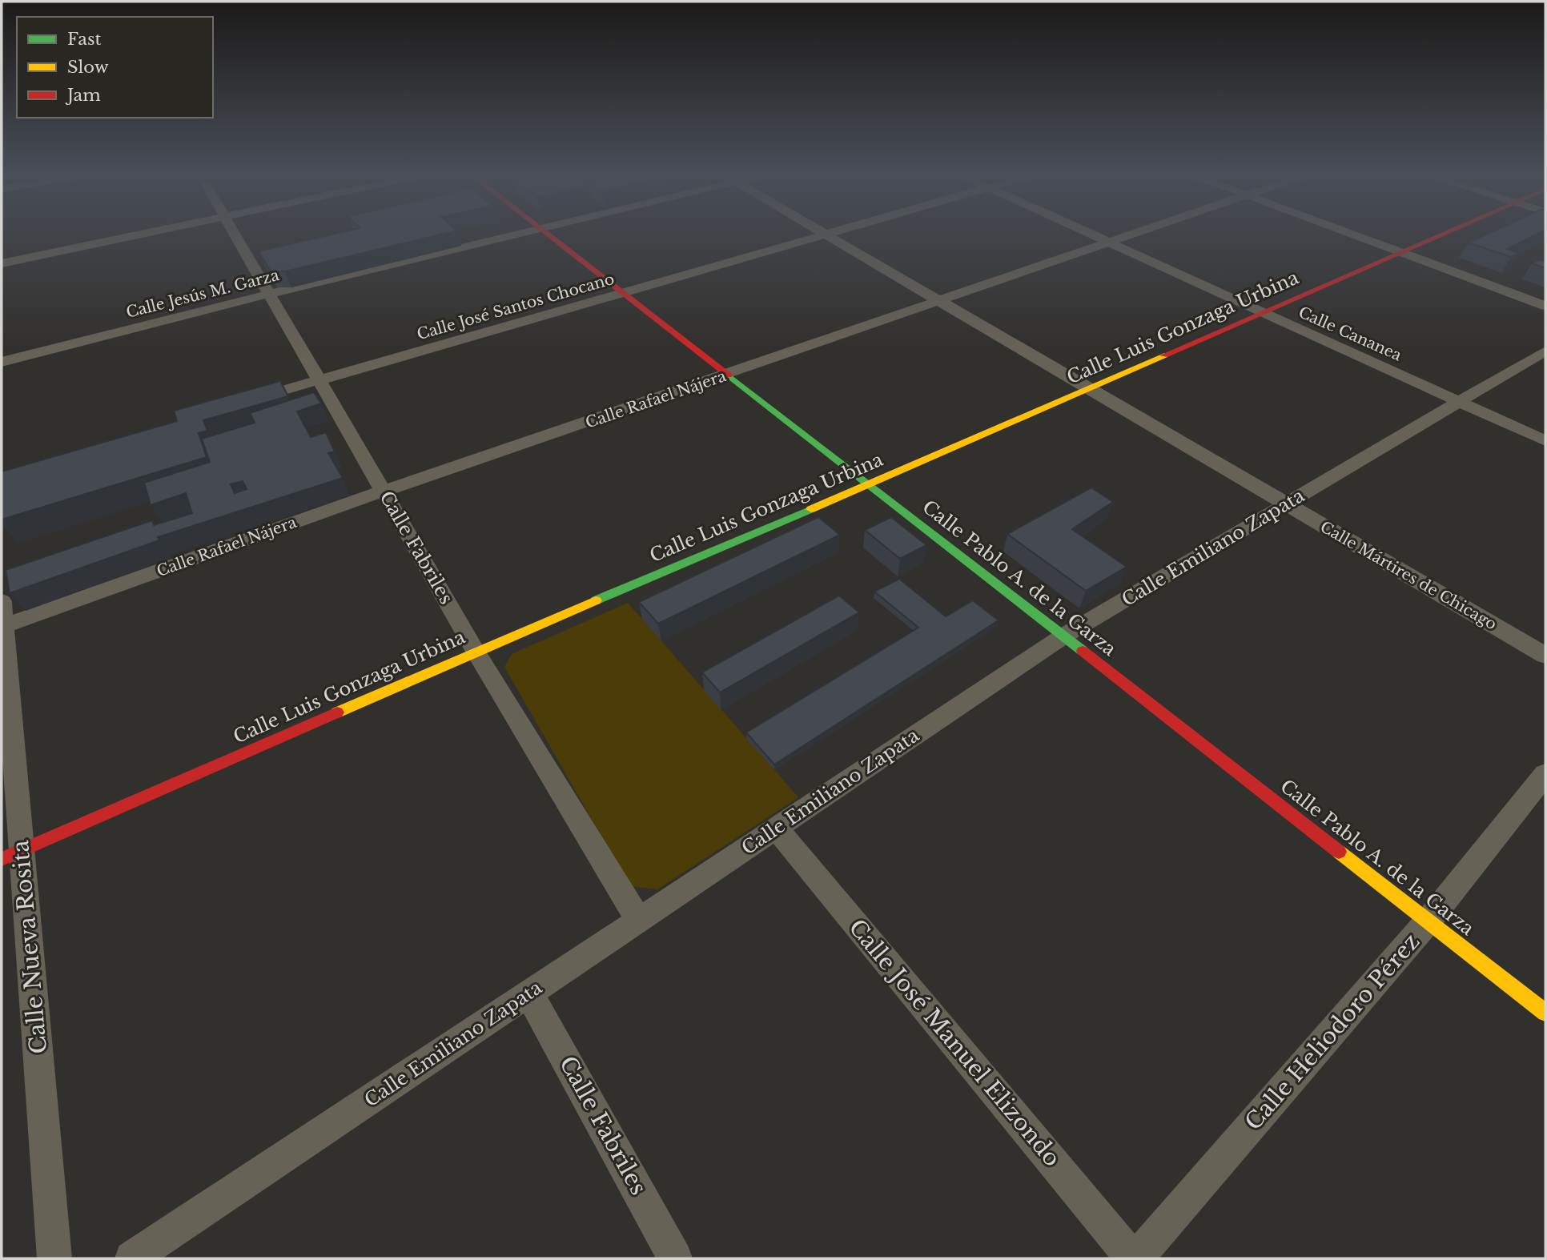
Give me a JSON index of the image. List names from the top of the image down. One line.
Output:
{"streets":{"street":["Calle Jesús M. Garza","Calle José Santos Chocano","Calle Luis Gonzaga Urbina","Calle Cananea","Calle Rafael Nájera","Calle Fabriles","Calle Emiliano Zapata","Calle Mártires de Chicago","Calle Pablo A. de la Garza","Calle Nueva Rosita","Calle Heliodoro Pérez","Calle José Manuel Elizondo"]},"crossings":[["Calle Jesús M. Garza","Calle Fabriles"],["Calle José Santos Chocano","Calle Fabriles"],["Calle José Santos Chocano","Calle Mártires de Chicago"],["Calle José Santos Chocano","Calle Pablo A. de la Garza"],["Calle Luis Gonzaga Urbina","Calle Cananea"],["Calle Luis Gonzaga Urbina","Calle Fabriles"],["Calle Luis Gonzaga Urbina","Calle Mártires de Chicago"],["Calle Luis Gonzaga Urbina","Calle Pablo A. de la Garza"],["Calle Luis Gonzaga Urbina","Calle Nueva Rosita"],["Calle Cananea","Calle Rafael Nájera"],["Calle Cananea","Calle Emiliano Zapata"],["Calle Rafael Nájera","Calle Fabriles"],["Calle Rafael Nájera","Calle Mártires de Chicago"],["Calle Rafael Nájera","Calle Pablo A. de la Garza"],["Calle Rafael Nájera","Calle Nueva Rosita"],["Calle Fabriles","Calle Emiliano Zapata"],["Calle Emiliano Zapata","Calle Mártires de Chicago"],["Calle Emiliano Zapata","Calle Pablo A. de la Garza"],["Calle Emiliano Zapata","Calle José Manuel Elizondo"],["Calle Pablo A. de la Garza","Calle Heliodoro Pérez"],["Calle Heliodoro Pérez","Calle José Manuel Elizondo"]],"legend":["Fast","Slow","Jam"]}
